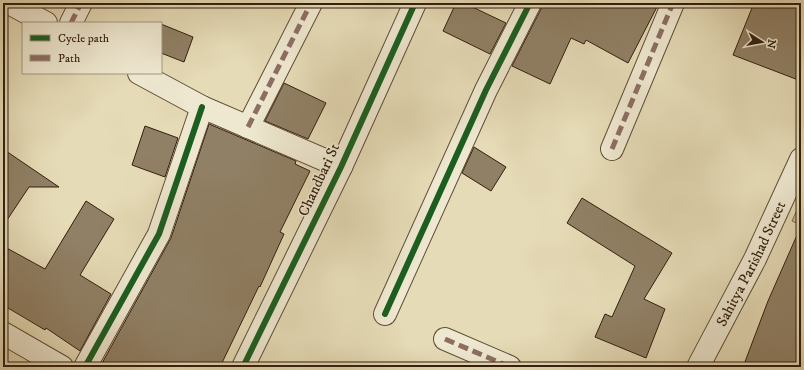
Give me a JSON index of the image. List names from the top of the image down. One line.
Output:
{"streets":{"street":["Chandbari St","Sahitya Parishad Street"]},"legend":["Cycle path","Path"],"north":"right"}
